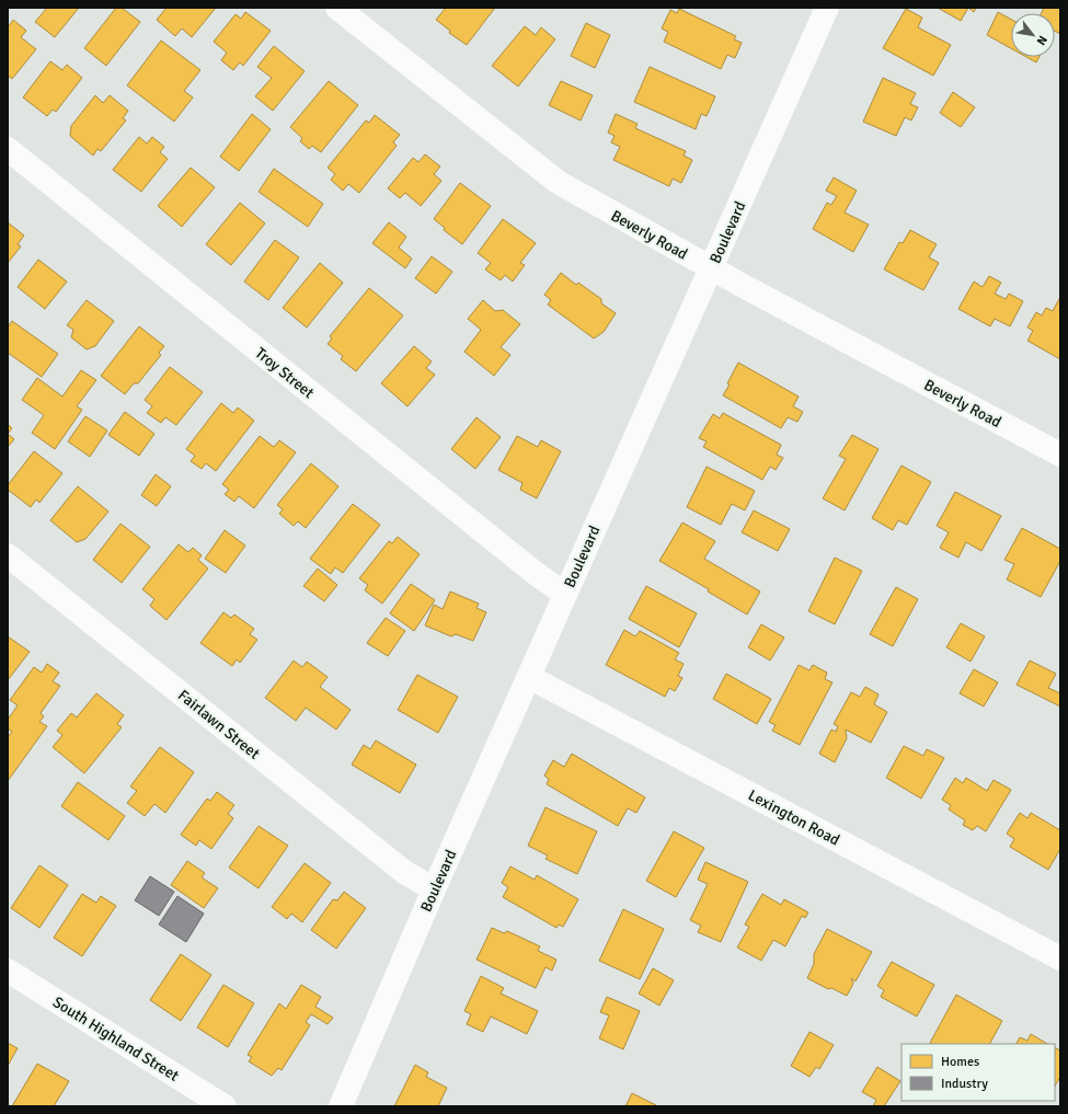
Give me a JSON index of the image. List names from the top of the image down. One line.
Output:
{"streets":{"street":["Boulevard","Beverly Road","Troy Street","Fairlawn Street","Lexington Road","South Highland Street"]},"crossings":[["Boulevard","Beverly Road"],["Boulevard","Troy Street"],["Boulevard","Fairlawn Street"],["Boulevard","Lexington Road"]],"legend":["Homes","Industry"],"north":"bottom right"}
